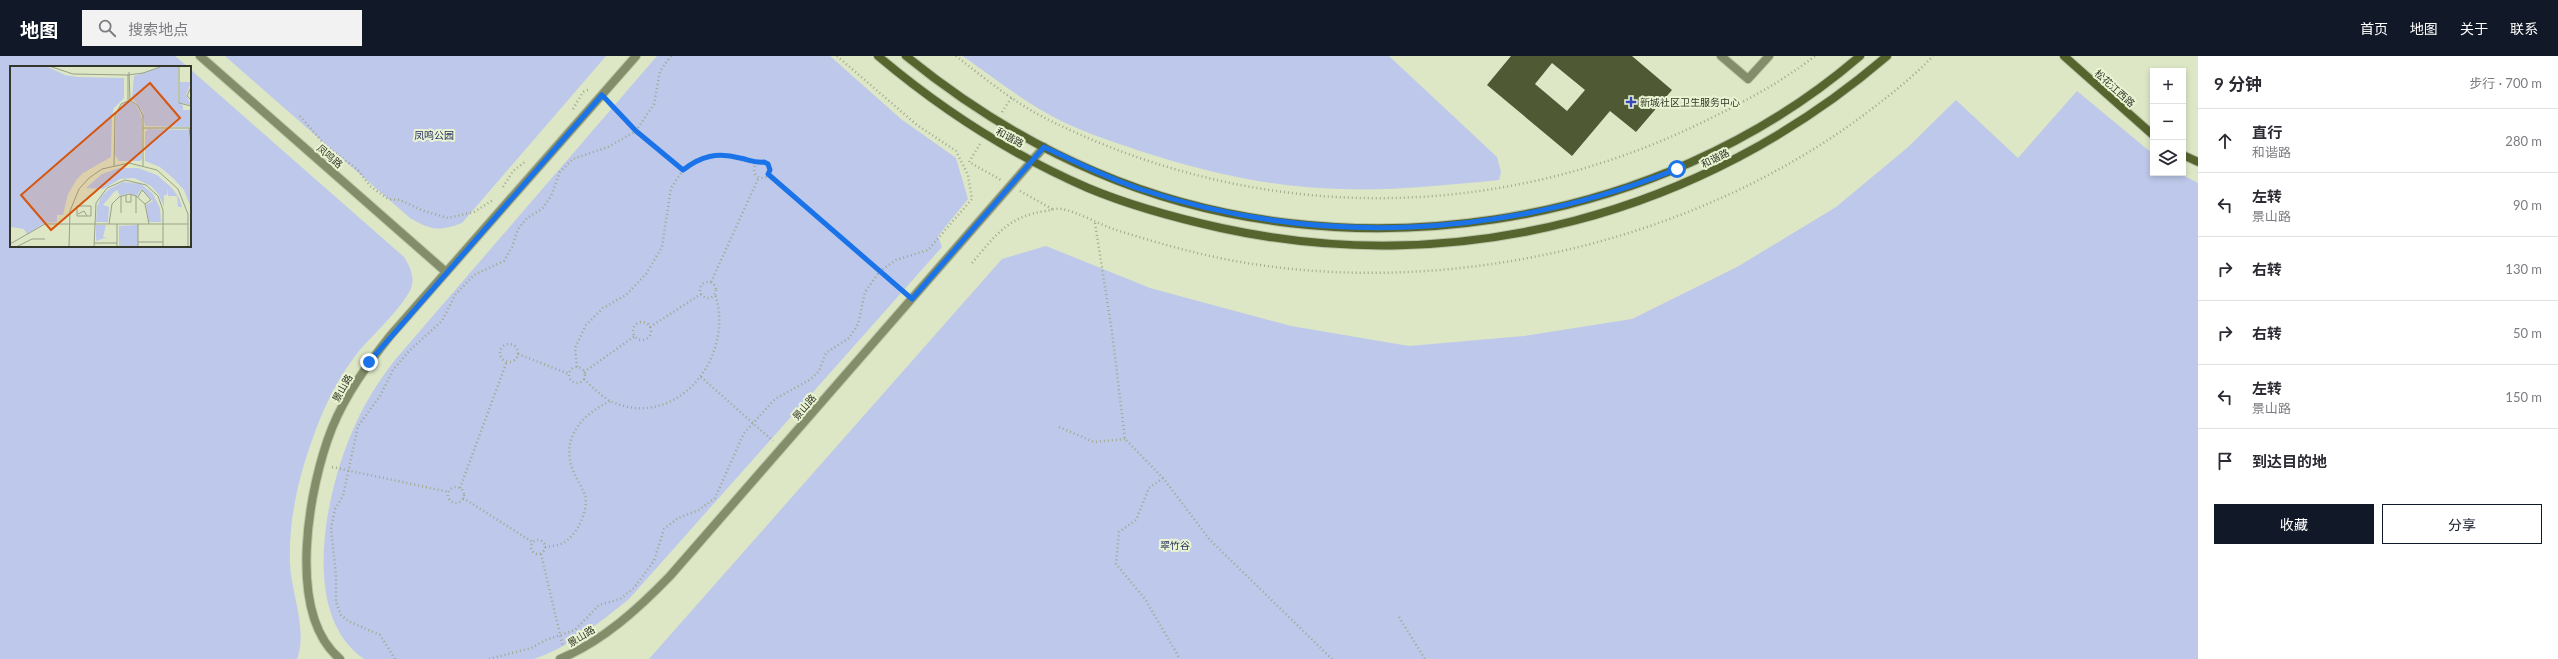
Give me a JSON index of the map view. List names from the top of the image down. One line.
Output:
{"streets":{"main road":["松花江西路","和谐路"],"street":["凤鸣路","景山路"]},"crossings":[["和谐路","景山路"],["凤鸣路","景山路"]],"parks":["凤鸣公园","翠竹谷"],"places":{"health":["新城社区卫生服务中心"]},"page":{"header":"地图","search":"搜索地点","nav":["首页","地图","关于","联系"],"heading":["9 分钟","步行 · 700 m"],"map_buttons":["+","−"],"list":[["直行","和谐路","280 m"],["左转","景山路","90 m"],["右转","130 m"],["右转","50 m"],["左转","景山路","150 m"],"到达目的地"],"buttons":["收藏","分享"]}}
